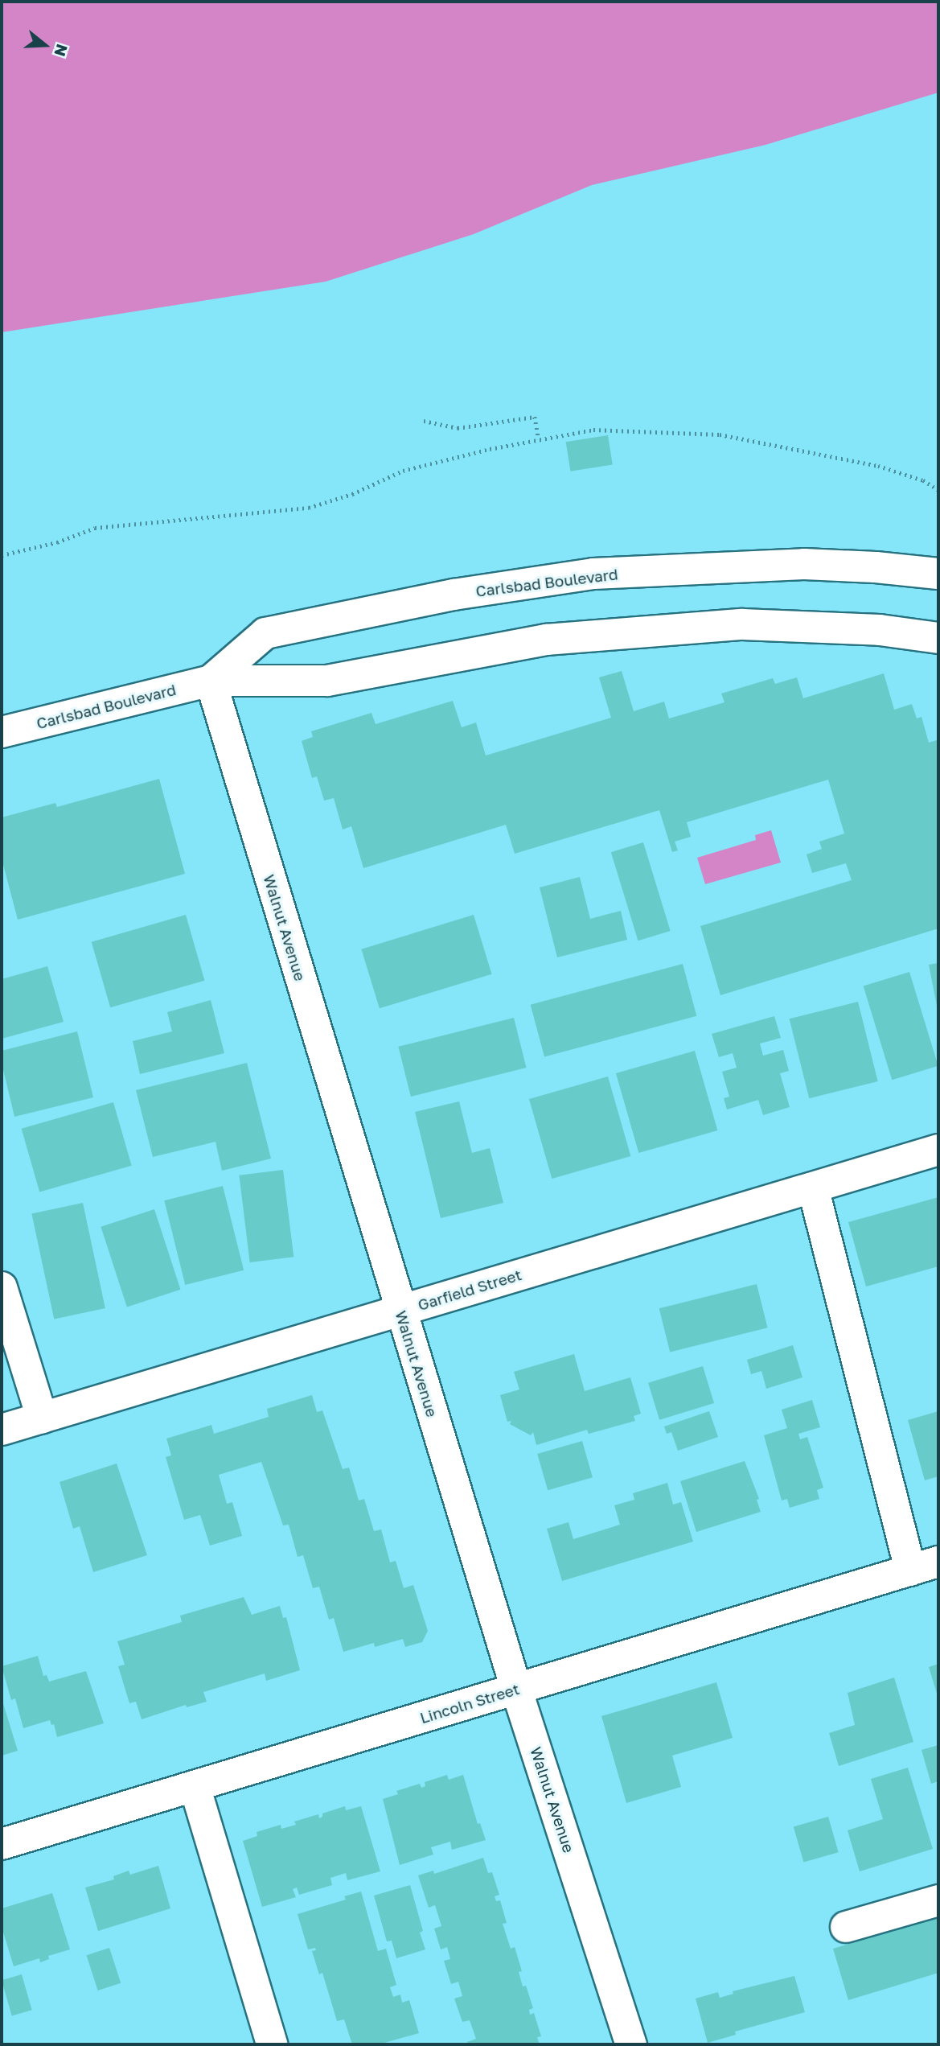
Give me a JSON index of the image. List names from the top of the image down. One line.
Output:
{"streets":{"street":["Carlsbad Boulevard","Walnut Avenue","Garfield Street","Lincoln Street"]},"crossings":[["Carlsbad Boulevard","Walnut Avenue"],["Walnut Avenue","Garfield Street"],["Walnut Avenue","Lincoln Street"]],"north":"right"}
